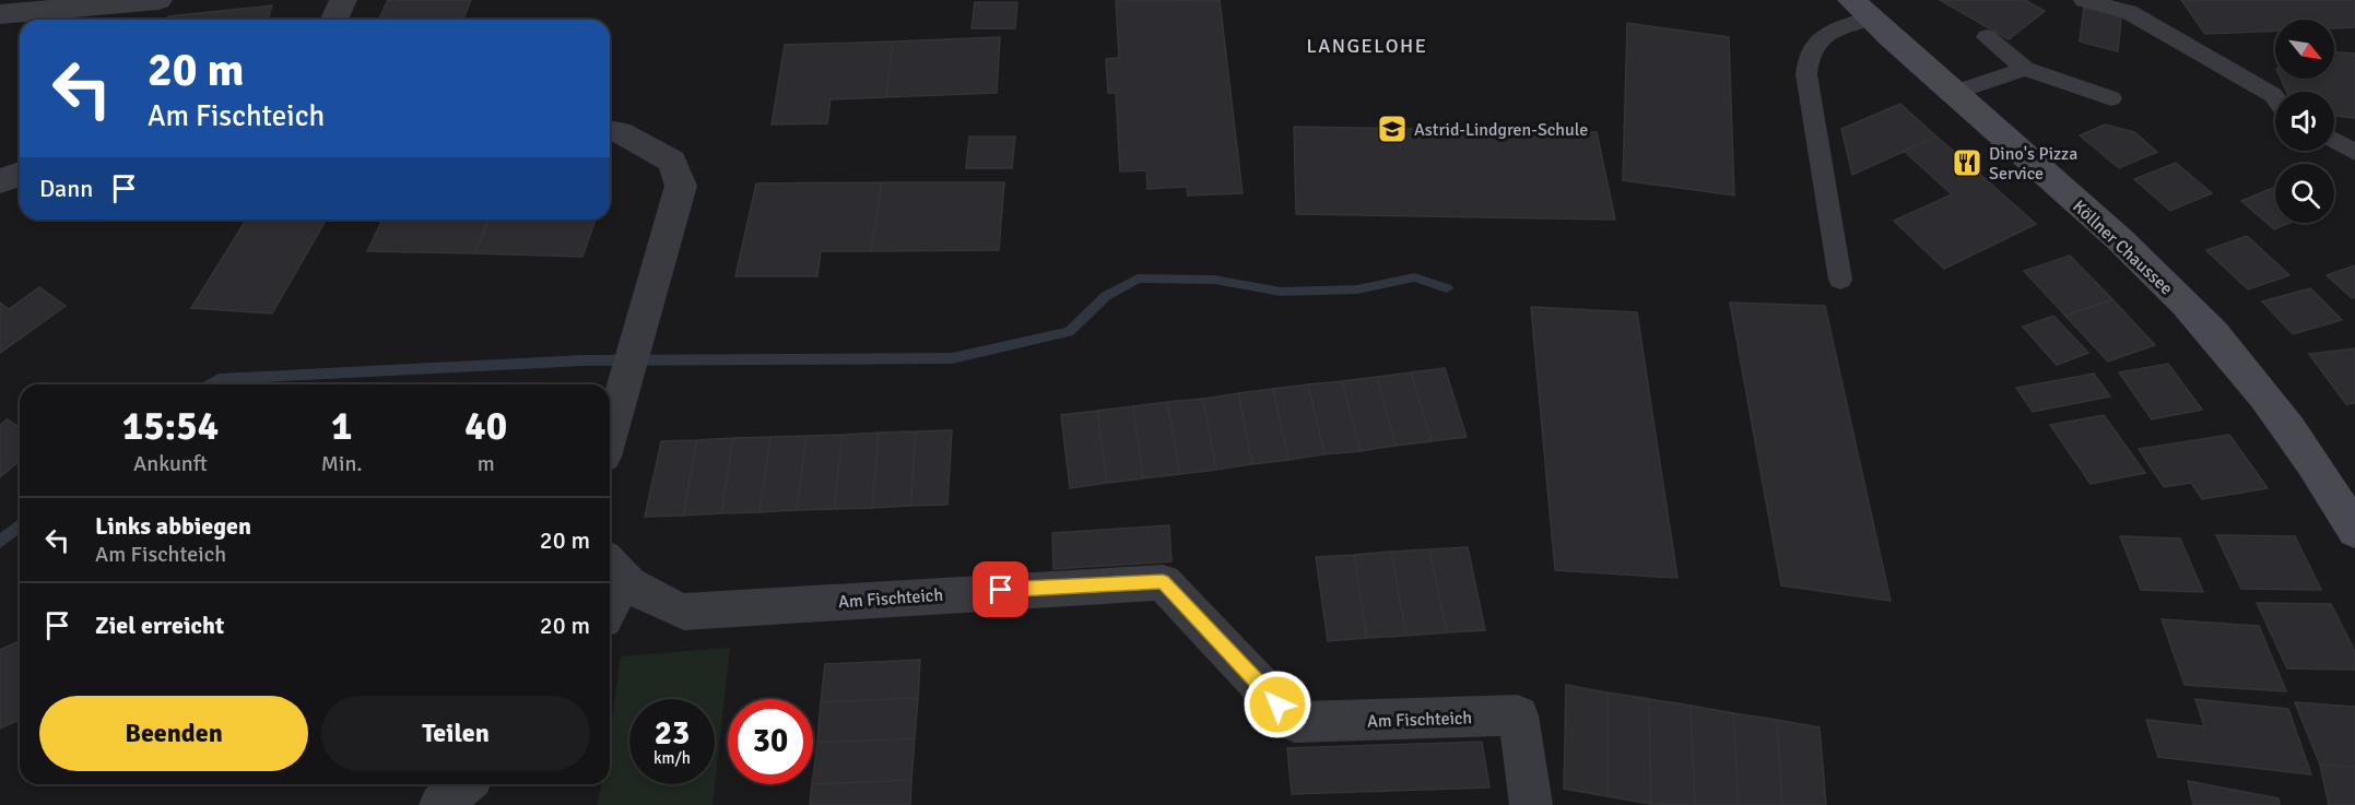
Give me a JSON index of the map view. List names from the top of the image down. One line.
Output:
{"streets":{"street":["Köllner Chaussee","Am Fischteich"]},"districts":["LANGELOHE"],"places":{"school or university":["Astrid-Lindgren-Schule"],"restaurant":["Dino's Pizza Service"]},"north":"bottom right","page":{"turn":["20 m","Am Fischteich"],"then":"Dann","eta":["15:54","Ankunft","1","Min.","40","m"],"list":[{"name":"Links abbiegen","note":"Am Fischteich","value":"20 m"},{"name":"Ziel erreicht","value":"20 m"}],"buttons":["Beenden","Teilen"],"speed":"23 km/h","limit":"30"}}
